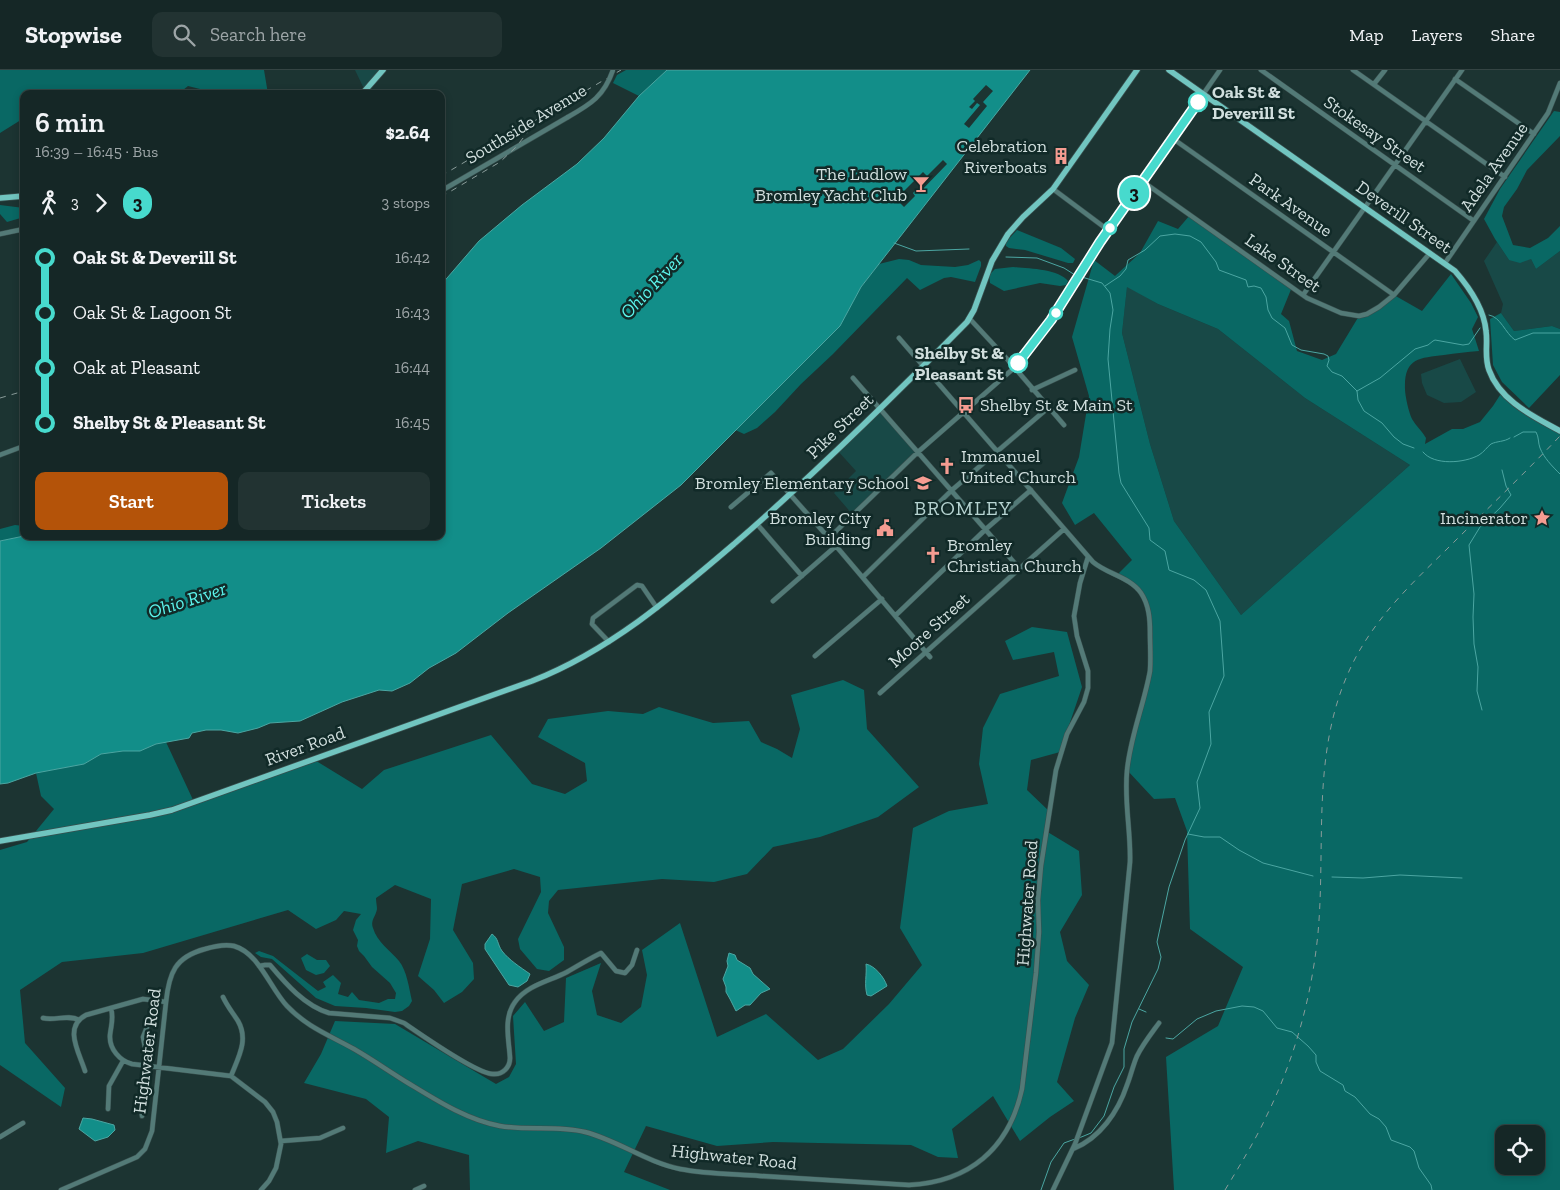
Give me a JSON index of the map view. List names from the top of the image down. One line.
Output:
{"streets":{"main road":["Deverill Street","Pike Street","River Road"],"street":["Southside Avenue","Stokesay Street","Adela Avenue","Park Avenue","Lake Street","Moore Street","Highwater Road"]},"crossings":[["Stokesay Street","Adela Avenue"],["Adela Avenue","Deverill Street"],["Park Avenue","Lake Street"],["Deverill Street","Lake Street"],["Pike Street","River Road"]],"districts":["BROMLEY"],"water":["Ohio River"],"places":{"other":["Oak St & Deverill St","Shelby St & Pleasant St"],"building":["Celebration Riverboats"],"bar":["The Ludlow Bromley Yacht Club"],"bus stop":["Shelby St & Main St"],"church":["Immanuel United Church","Bromley Christian Church"],"school or university":["Bromley Elementary School"],"place":["Incinerator"],"public building":["Bromley City Building"]},"lines":["bus line 3"],"page":{"header":"Stopwise","search":"Search here","nav":["Map","Layers","Share"],"on_map":"3","heading":["6 min","16:39 – 16:45 · Bus","$2.64"],"legs":["3","3","3 stops"],"list":[{"name":"Oak St & Deverill St","value":"16:42"},{"name":"Oak St & Lagoon St","value":"16:43"},{"name":"Oak at Pleasant","value":"16:44"},{"name":"Shelby St & Pleasant St","value":"16:45"}],"buttons":["Start","Tickets"]}}
